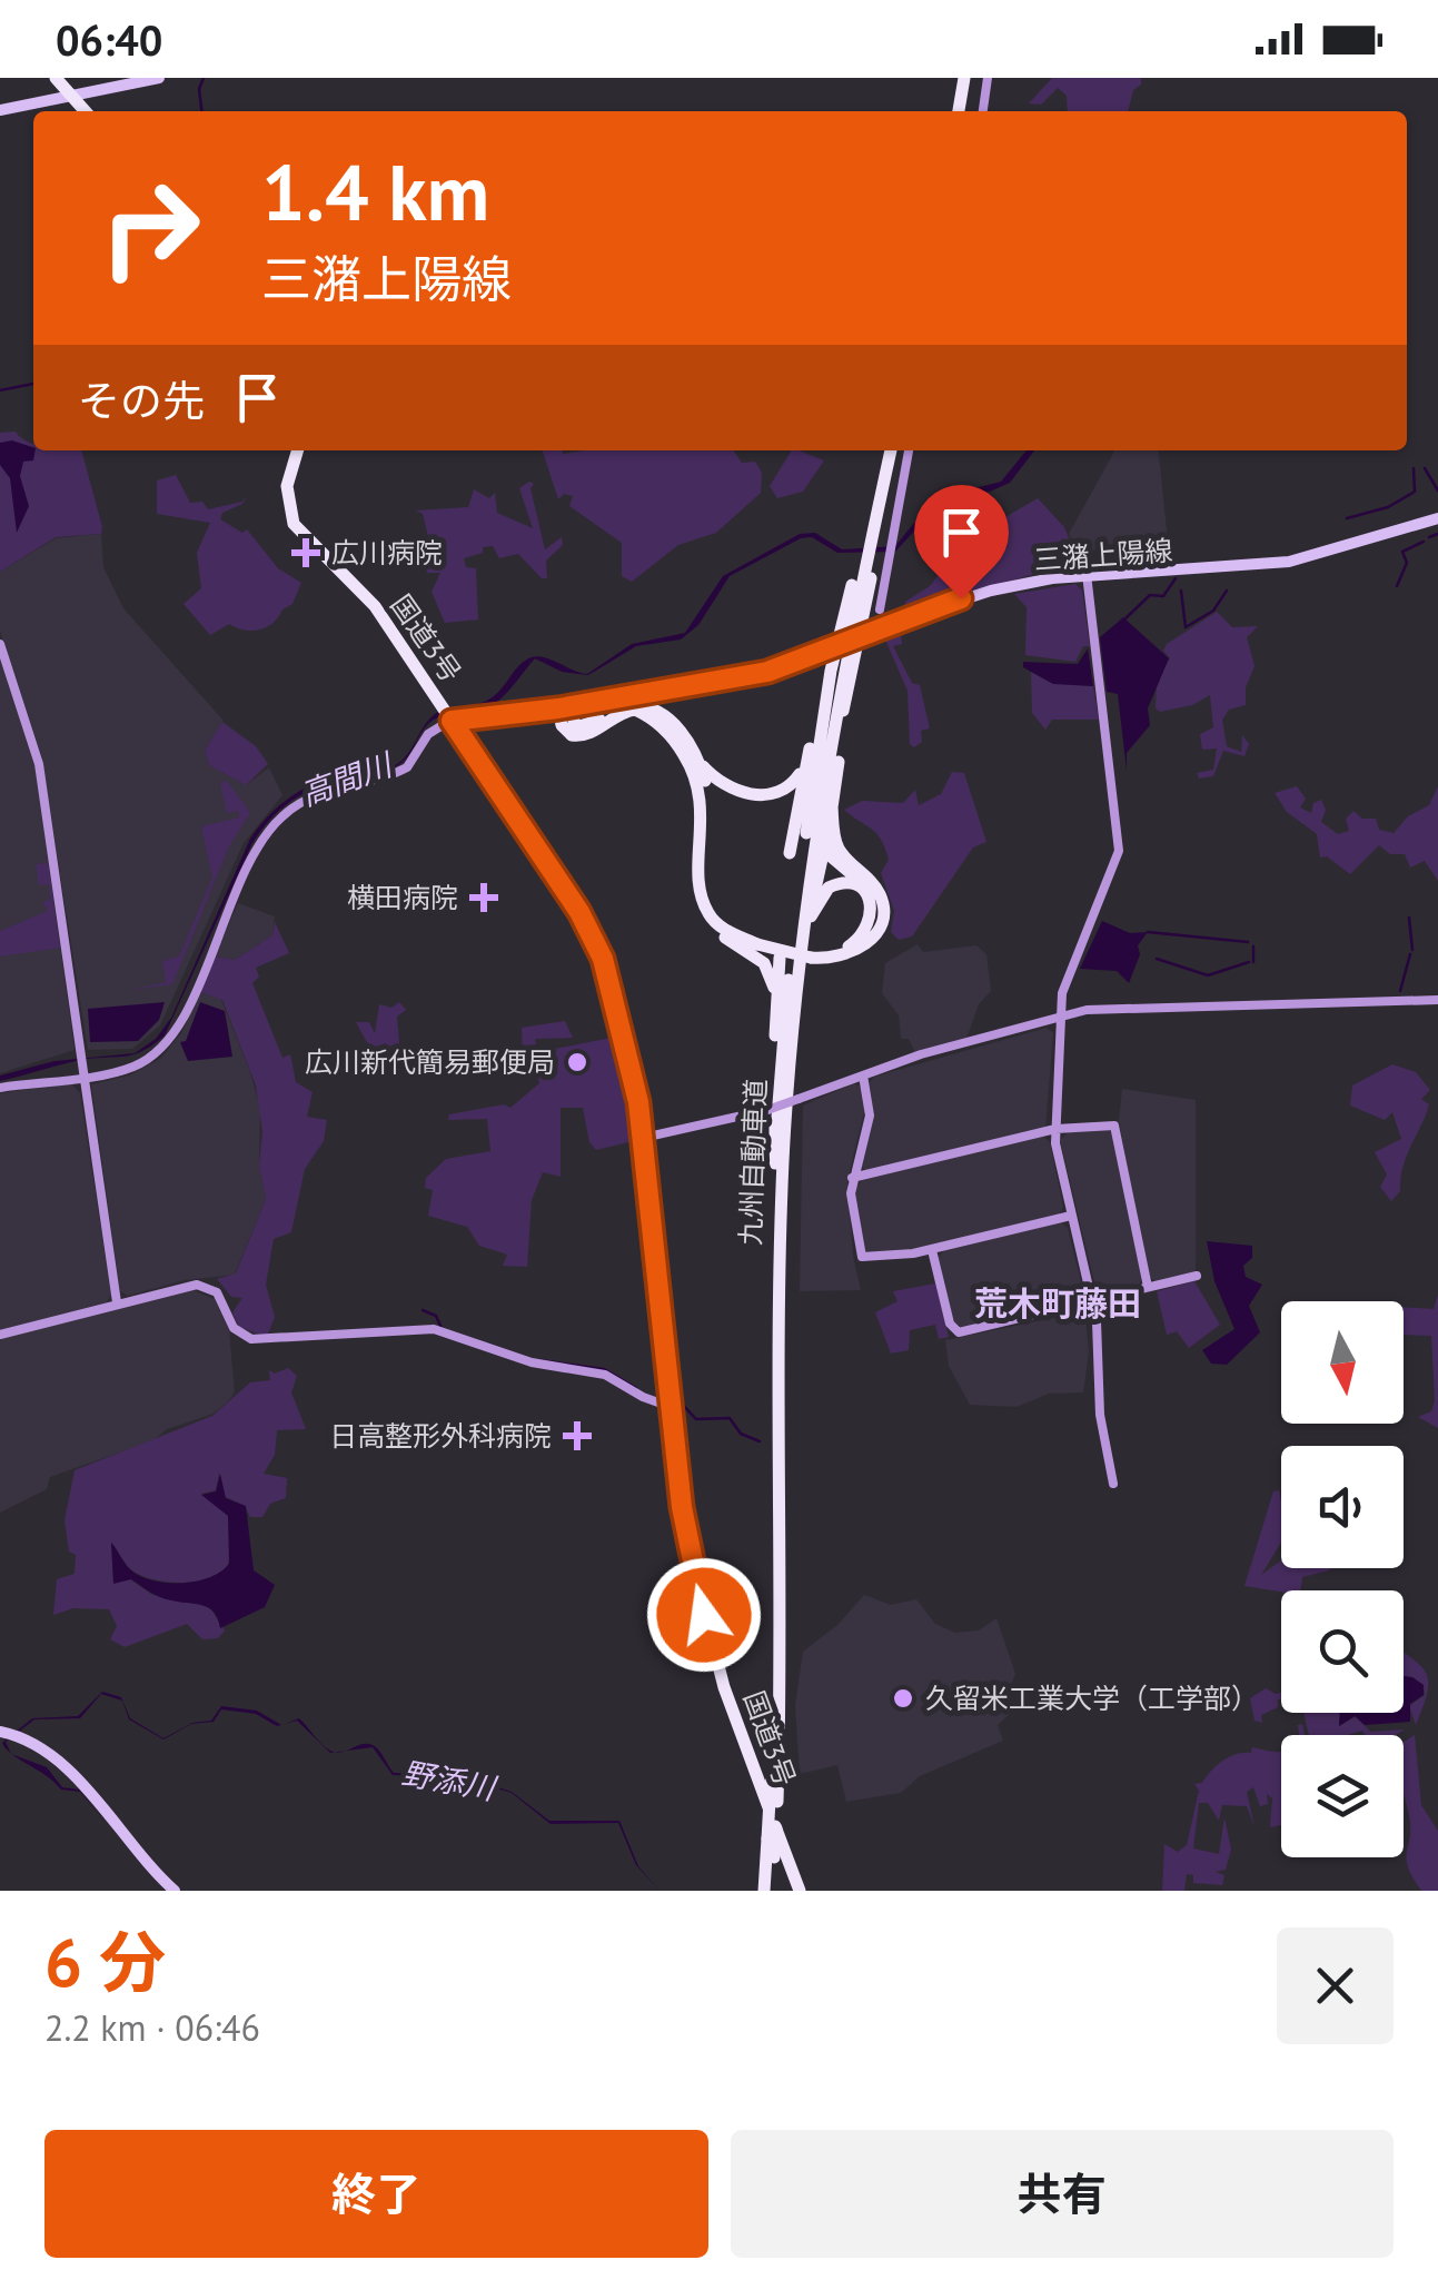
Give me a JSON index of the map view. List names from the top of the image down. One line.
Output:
{"streets":{"highway":["国道3号","九州自動車道"],"main road":["三潴上陽線"]},"crossings":[["三潴上陽線","国道3号"]],"districts":["荒木町藤田"],"water":["高間川","野添川"],"places":{"health":["広川病院","横田病院","日高整形外科病院"],"other":["広川新代簡易郵便局","久留米工業大学（工学部）"]},"north":"bottom","page":{"status":"06:40","turn":["1.4 km","三潴上陽線"],"then":"その先","heading":["6 分","2.2 km · 06:46"],"buttons":["終了","共有"]}}
